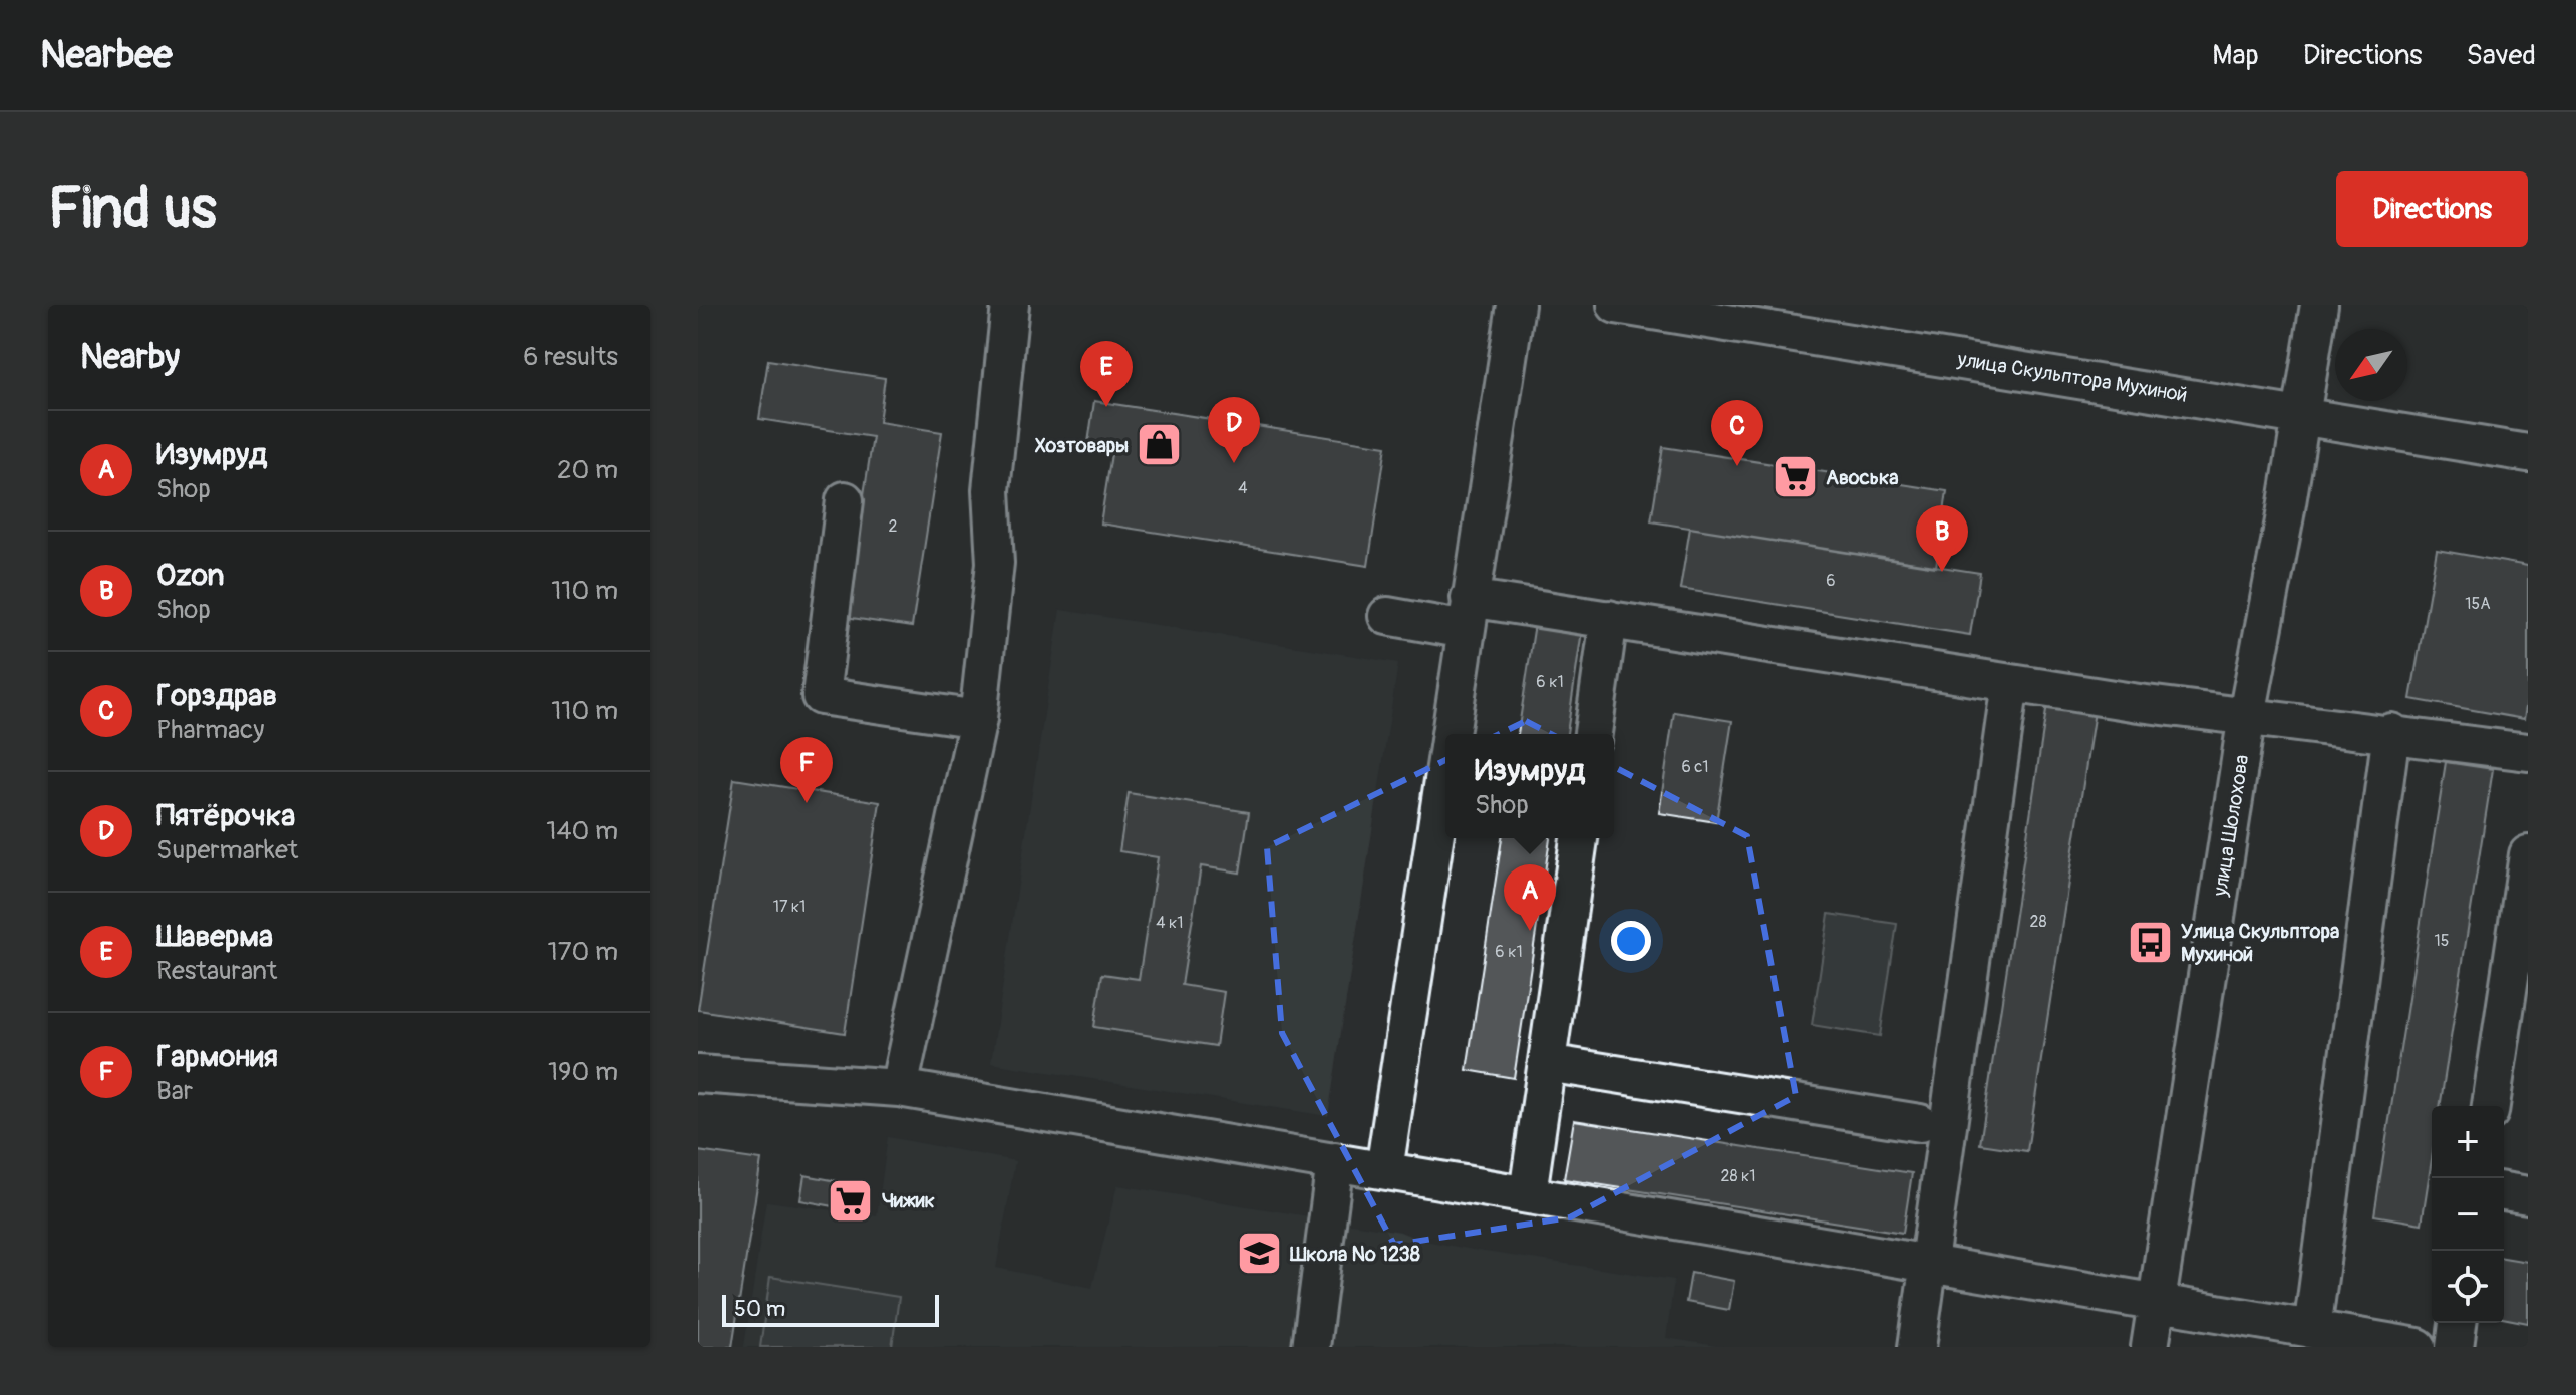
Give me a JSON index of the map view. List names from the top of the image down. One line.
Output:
{"streets":{"street":["улица Скульптора Мухиной","улица Шолохова"]},"crossings":[["улица Скульптора Мухиной","улица Шолохова"]],"places":{"shop":["Хозтовары"],"supermarket":["Авоська","Чижик"],"bus stop":["Улица Скульптора Мухиной"],"school or university":["Школа № 1238"]},"house_numbers":["4","2","6","15А","6 к1","6 с1","17 к1","28","4 к1","15","6 к1","28 к1"],"scale_bar":"50 m","north":"bottom left","page":{"header":"Nearbee","nav":["Map","Directions","Saved"],"buttons":"Directions","title":"Find us","heading":["Nearby","6 results"],"pins":["E","D","C","B","F","A"],"list":[{"mark":"A","name":"Изумруд","note":"Shop","value":"20 m"},{"mark":"B","name":"Ozon","note":"Shop","value":"110 m"},{"mark":"C","name":"Горздрав","note":"Pharmacy","value":"110 m"},{"mark":"D","name":"Пятёрочка","note":"Supermarket","value":"140 m"},{"mark":"E","name":"Шаверма","note":"Restaurant","value":"170 m"},{"mark":"F","name":"Гармония","note":"Bar","value":"190 m"}],"popup":["Изумруд","Shop"],"map_buttons":["+","−"],"scale":"50 m"}}
